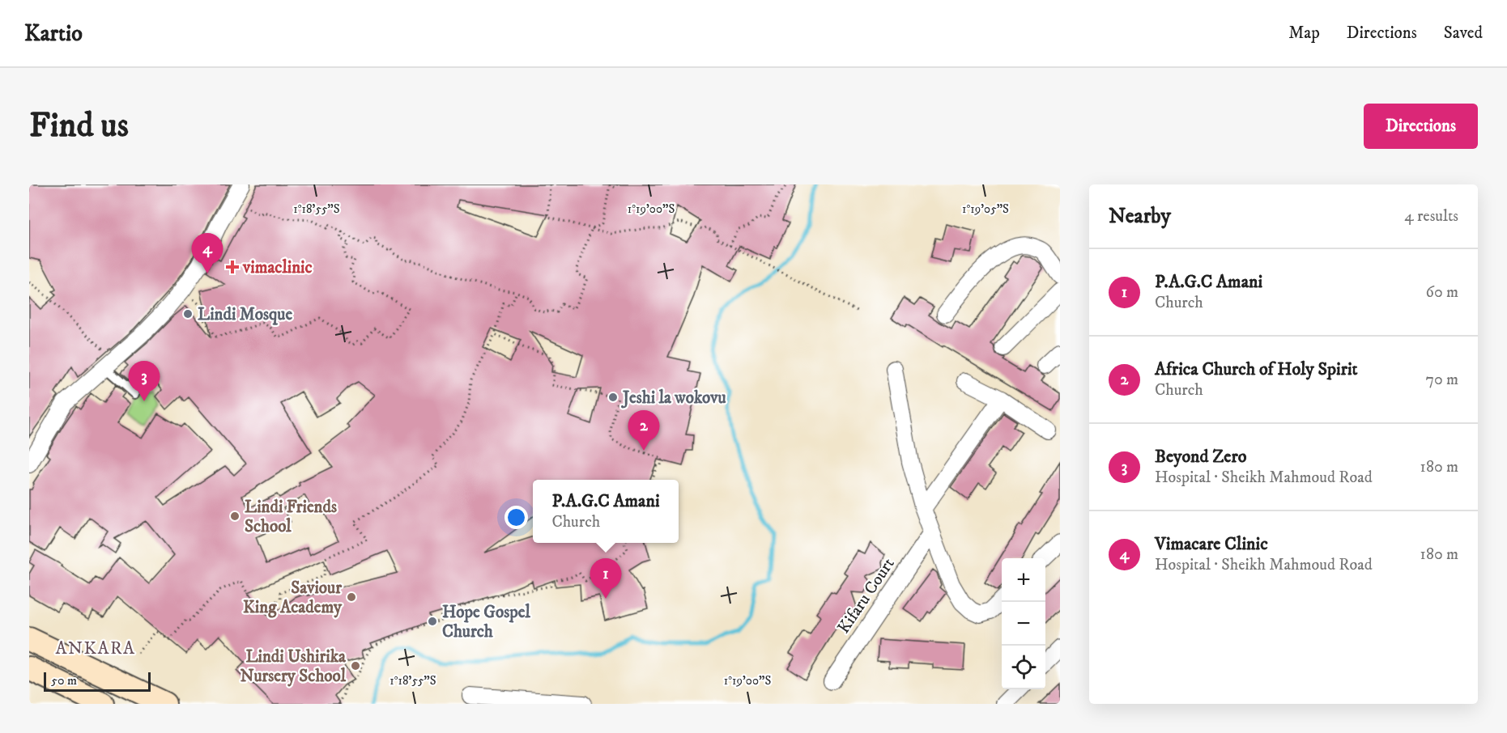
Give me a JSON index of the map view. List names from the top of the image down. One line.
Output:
{"streets":{"street":["Kifaru Court"]},"districts":["ANKARA"],"places":{"health":["vimaclinic"],"other":["Lindi Mosque","Jeshi la wokovu","Lindi Friends School","Saviour King Academy","Hope Gospel Church","Lindi Ushirika Nursery School"]},"scale_bar":"50 m","page":{"header":"Kartio","nav":["Map","Directions","Saved"],"buttons":"Directions","title":"Find us","heading":["Nearby","4 results"],"pins":["4","3","2","1"],"list":[{"mark":"1","name":"P.A.G.C Amani","note":"Church","value":"60 m"},{"mark":"2","name":"Africa Church of Holy Spirit","note":"Church","value":"70 m"},{"mark":"3","name":"Beyond Zero","note":"Hospital · Sheikh Mahmoud Road","value":"180 m"},{"mark":"4","name":"Vimacare Clinic","note":"Hospital · Sheikh Mahmoud Road","value":"180 m"}],"popup":["P.A.G.C Amani","Church"],"map_buttons":["+","−"],"scale":"50 m"},"coordinates":["1°18'55\"S","1°19'00\"S","1°19'05\"S"]}
